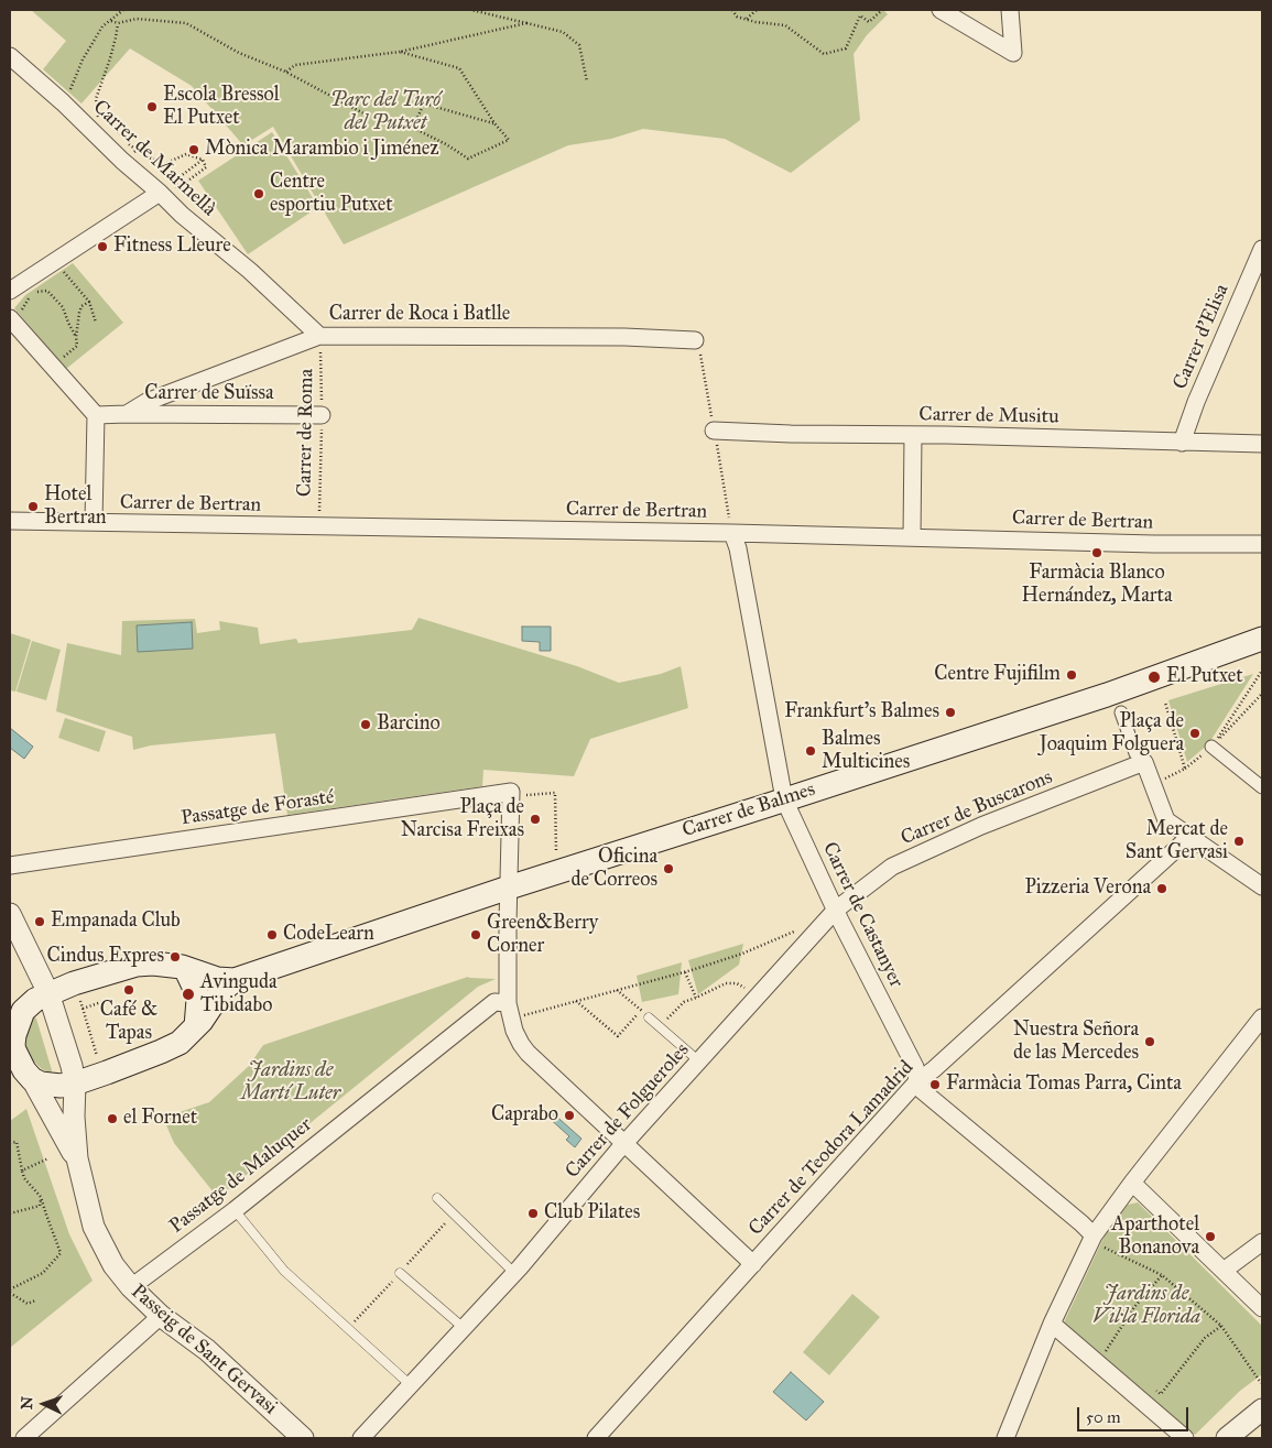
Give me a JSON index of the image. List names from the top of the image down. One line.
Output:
{"streets":{"main road":["Carrer de Balmes"],"street":["Carrer de Marmellà","Carrer de Roca i Batlle","Carrer d'Elisa","Carrer de Suïssa","Carrer de Musitu","Carrer de Bertran","Passatge de Forasté","Carrer de Buscarons","Carrer de Castanyer","Carrer de Folgueroles","Carrer de Teodora Lamadrid","Passatge de Maluquer","Passeig de Sant Gervasi"],"path":["Carrer de Roma"]},"crossings":[["Carrer de Marmellà","Carrer de Roca i Batlle"],["Carrer de Marmellà","Carrer de Roma"],["Carrer de Roca i Batlle","Carrer de Suïssa"],["Carrer de Roca i Batlle","Carrer de Roma"],["Carrer d'Elisa","Carrer de Musitu"],["Carrer de Suïssa","Carrer de Roma"],["Carrer de Bertran","Carrer de Castanyer"],["Carrer de Buscarons","Carrer de Castanyer"],["Carrer de Buscarons","Carrer de Folgueroles"],["Carrer de Balmes","Carrer de Castanyer"],["Carrer de Castanyer","Carrer de Folgueroles"],["Carrer de Castanyer","Carrer de Teodora Lamadrid"],["Passatge de Maluquer","Passeig de Sant Gervasi"]],"parks":["Parc del Turó del Putxet","Jardins de Martí Luter","Jardins de Vil·la Florida"],"places":["Escola Bressol El Putxet","Mònica Marambio i Jiménez","Centre esportiu Putxet","Fitness Lleure","Hotel Bertran","Farmàcia Blanco Hernández, Marta","Centre Fujifilm","El Putxet","Frankfurt's Balmes","Barcino","Plaça de Joaquim Folguera","Balmes Multicines","Plaça de Narcisa Freixas","Mercat de Sant Gervasi","Oficina de Correos","Pizzeria Verona","Empanada Club","CodeLearn","Green&Berry Corner","Cindus Expres","Café & Tapas","Avinguda Tibidabo","Nuestra Señora de las Mercedes","Farmàcia Tomas Parra, Cinta","Caprabo","el Fornet","Club Pilates","Aparthotel Bonanova"],"scale_bar":"50 m","north":"left"}
